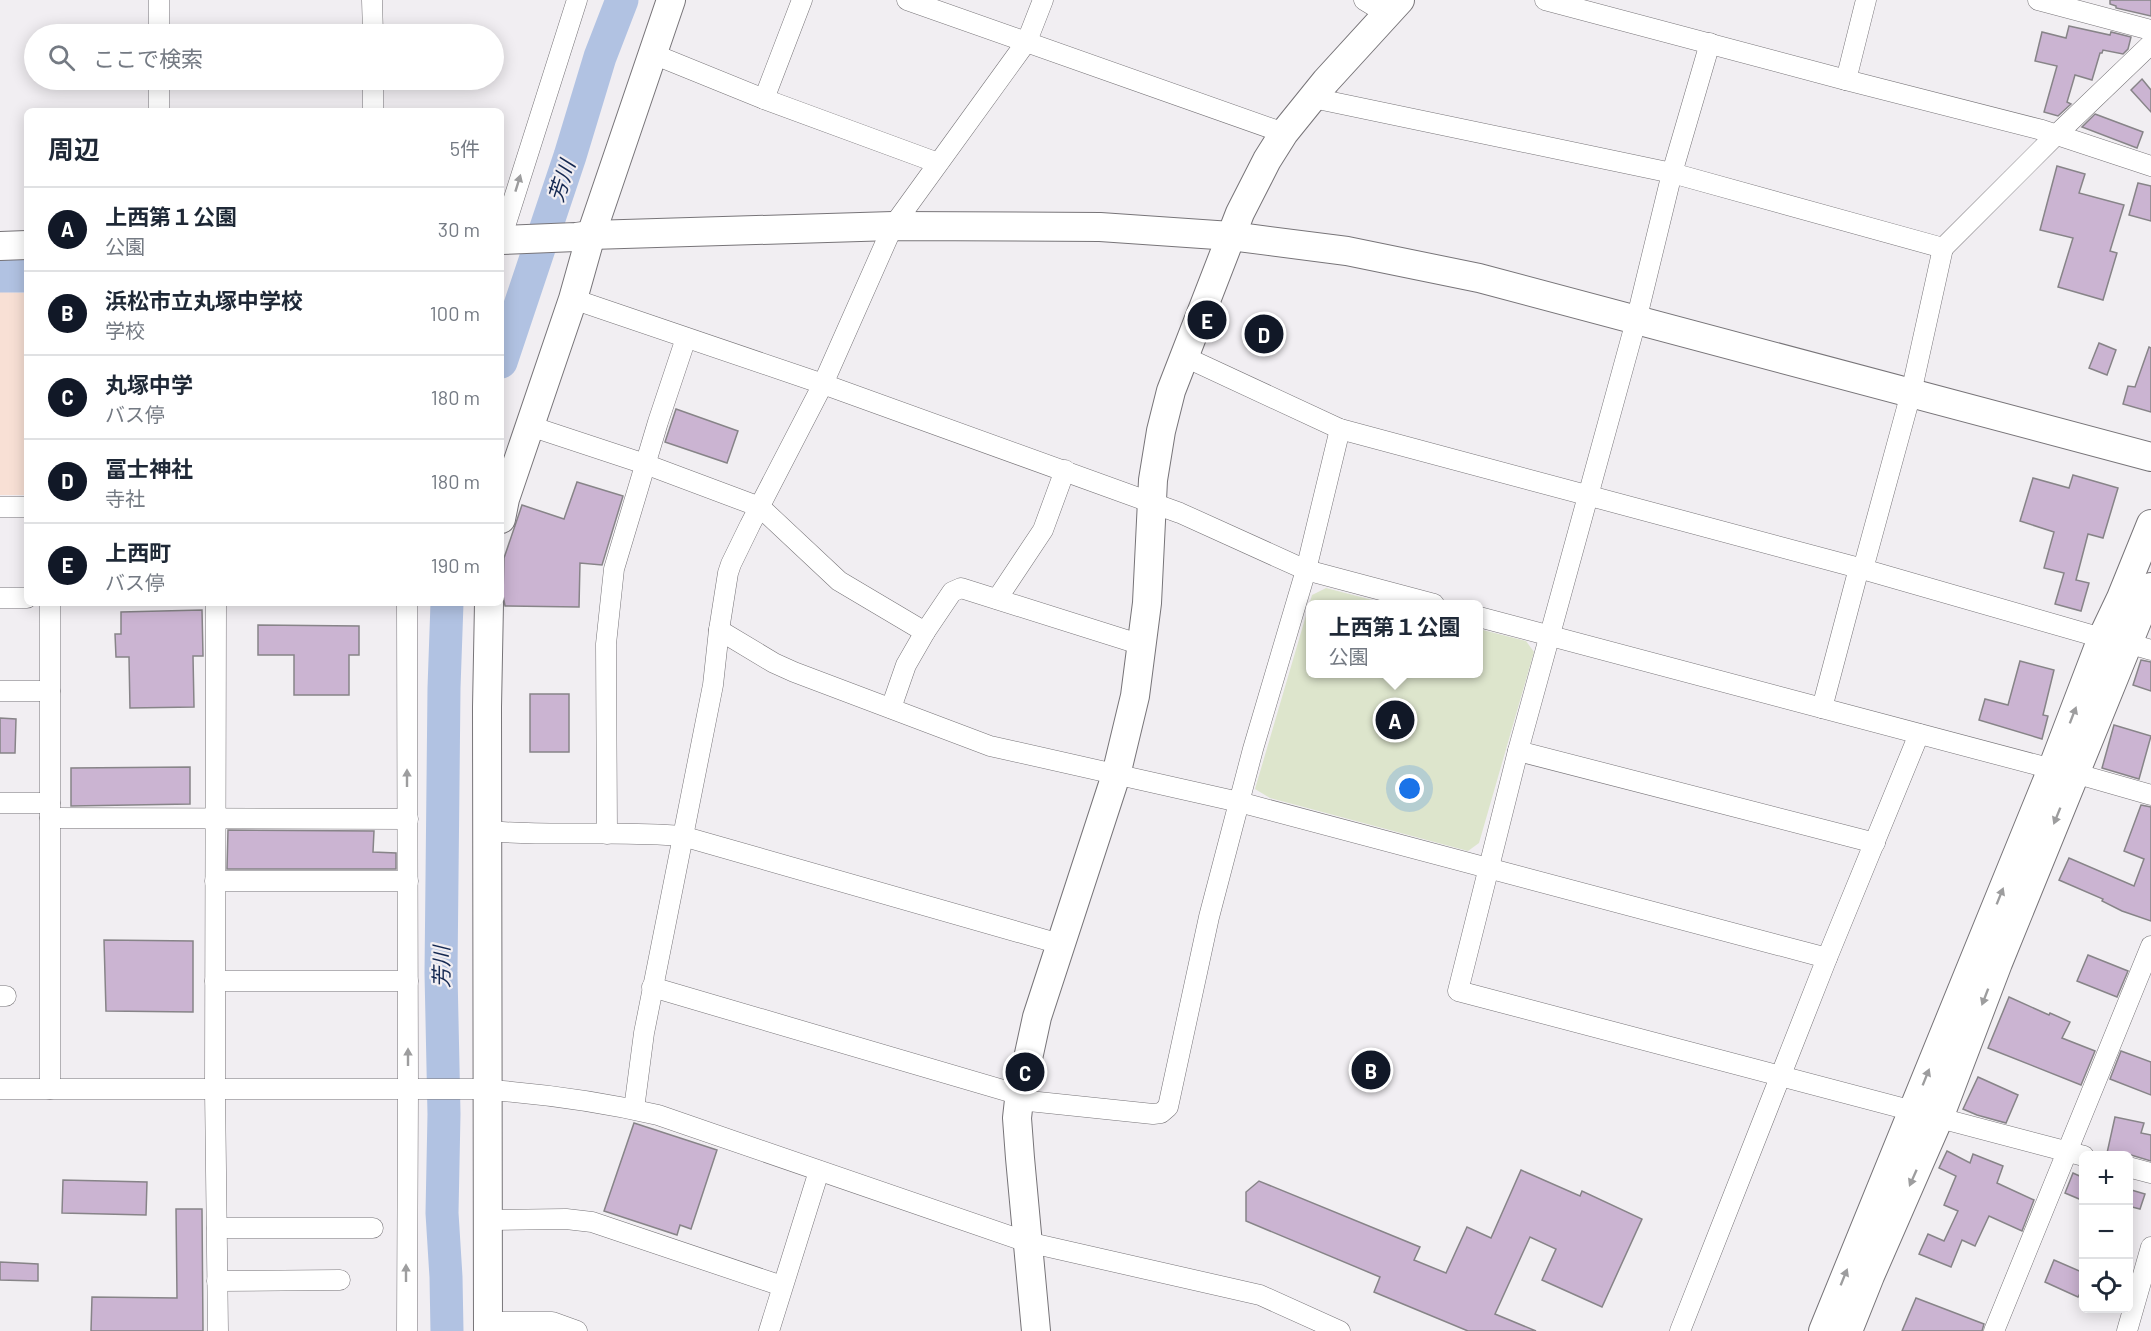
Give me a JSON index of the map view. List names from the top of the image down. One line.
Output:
{"water":["芳川"],"page":{"search":"ここで検索","heading":["周辺","5件"],"list":[{"mark":"A","name":"上西第１公園","note":"公園","value":"30 m"},{"mark":"B","name":"浜松市立丸塚中学校","note":"学校","value":"100 m"},{"mark":"C","name":"丸塚中学","note":"バス停","value":"180 m"},{"mark":"D","name":"冨士神社","note":"寺社","value":"180 m"},{"mark":"E","name":"上西町","note":"バス停","value":"190 m"}],"pins":["E","D","A","B","C"],"popup":["上西第１公園","公園"],"map_buttons":["+","−"]}}
